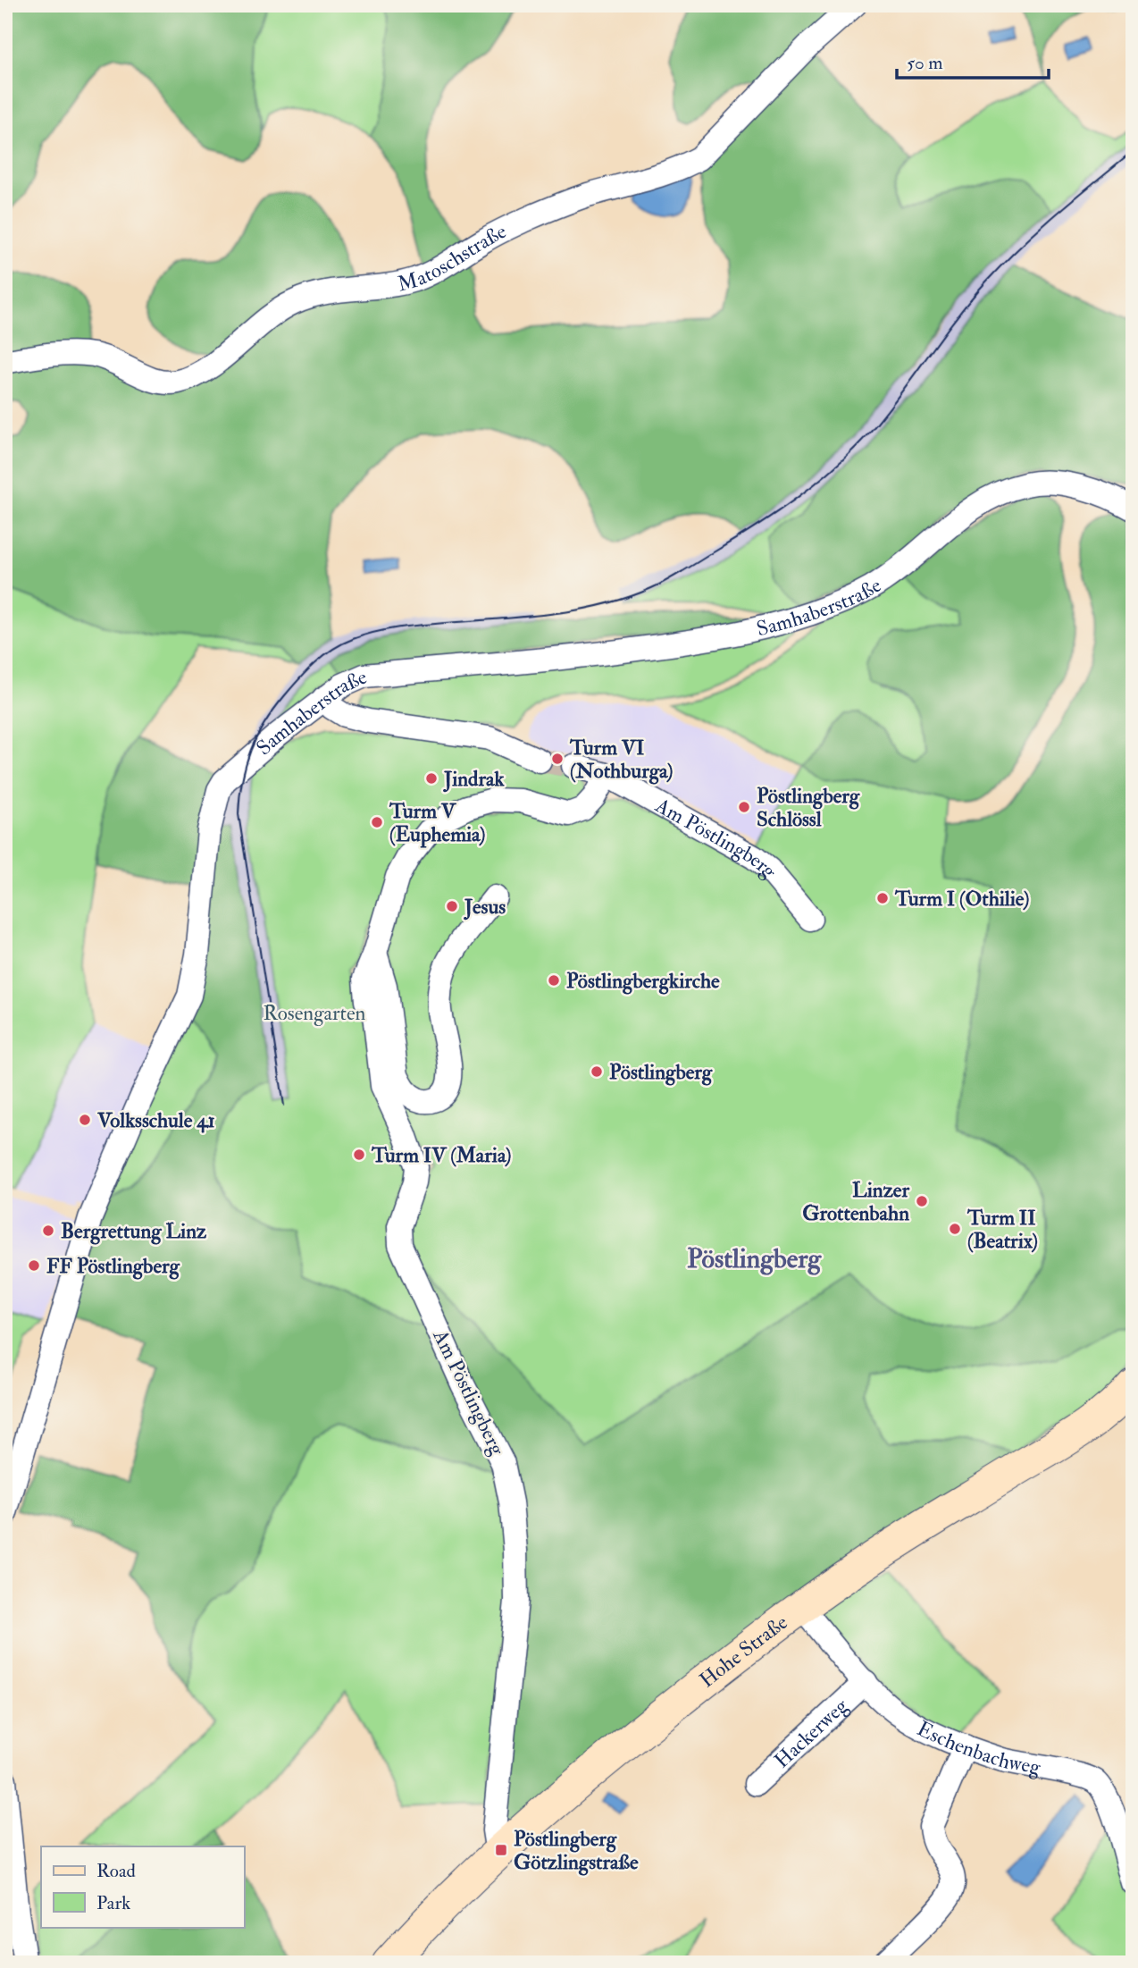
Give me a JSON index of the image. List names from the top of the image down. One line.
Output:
{"streets":{"main road":["Hohe Straße"],"street":["Matoschstraße","Samhaberstraße","Am Pöstlingberg","Hackerweg","Eschenbachweg"]},"crossings":[["Am Pöstlingberg","Hohe Straße"],["Hohe Straße","Eschenbachweg"],["Hackerweg","Eschenbachweg"]],"districts":["Pöstlingberg"],"parks":["Rosengarten"],"places":{"other":["Turm VI (Nothburga)","Jindrak","Pöstlingberg Schlössl","Turm V (Euphemia)","Turm I (Othilie)","Jesus","Pöstlingbergkirche","Pöstlingberg","Volksschule 41","Turm IV (Maria)","Linzer Grottenbahn","Turm II (Beatrix)","Bergrettung Linz","FF Pöstlingberg"],"transit":["Pöstlingberg Götzlingstraße"]},"legend":["Road","Park"],"scale_bar":"50 m"}
